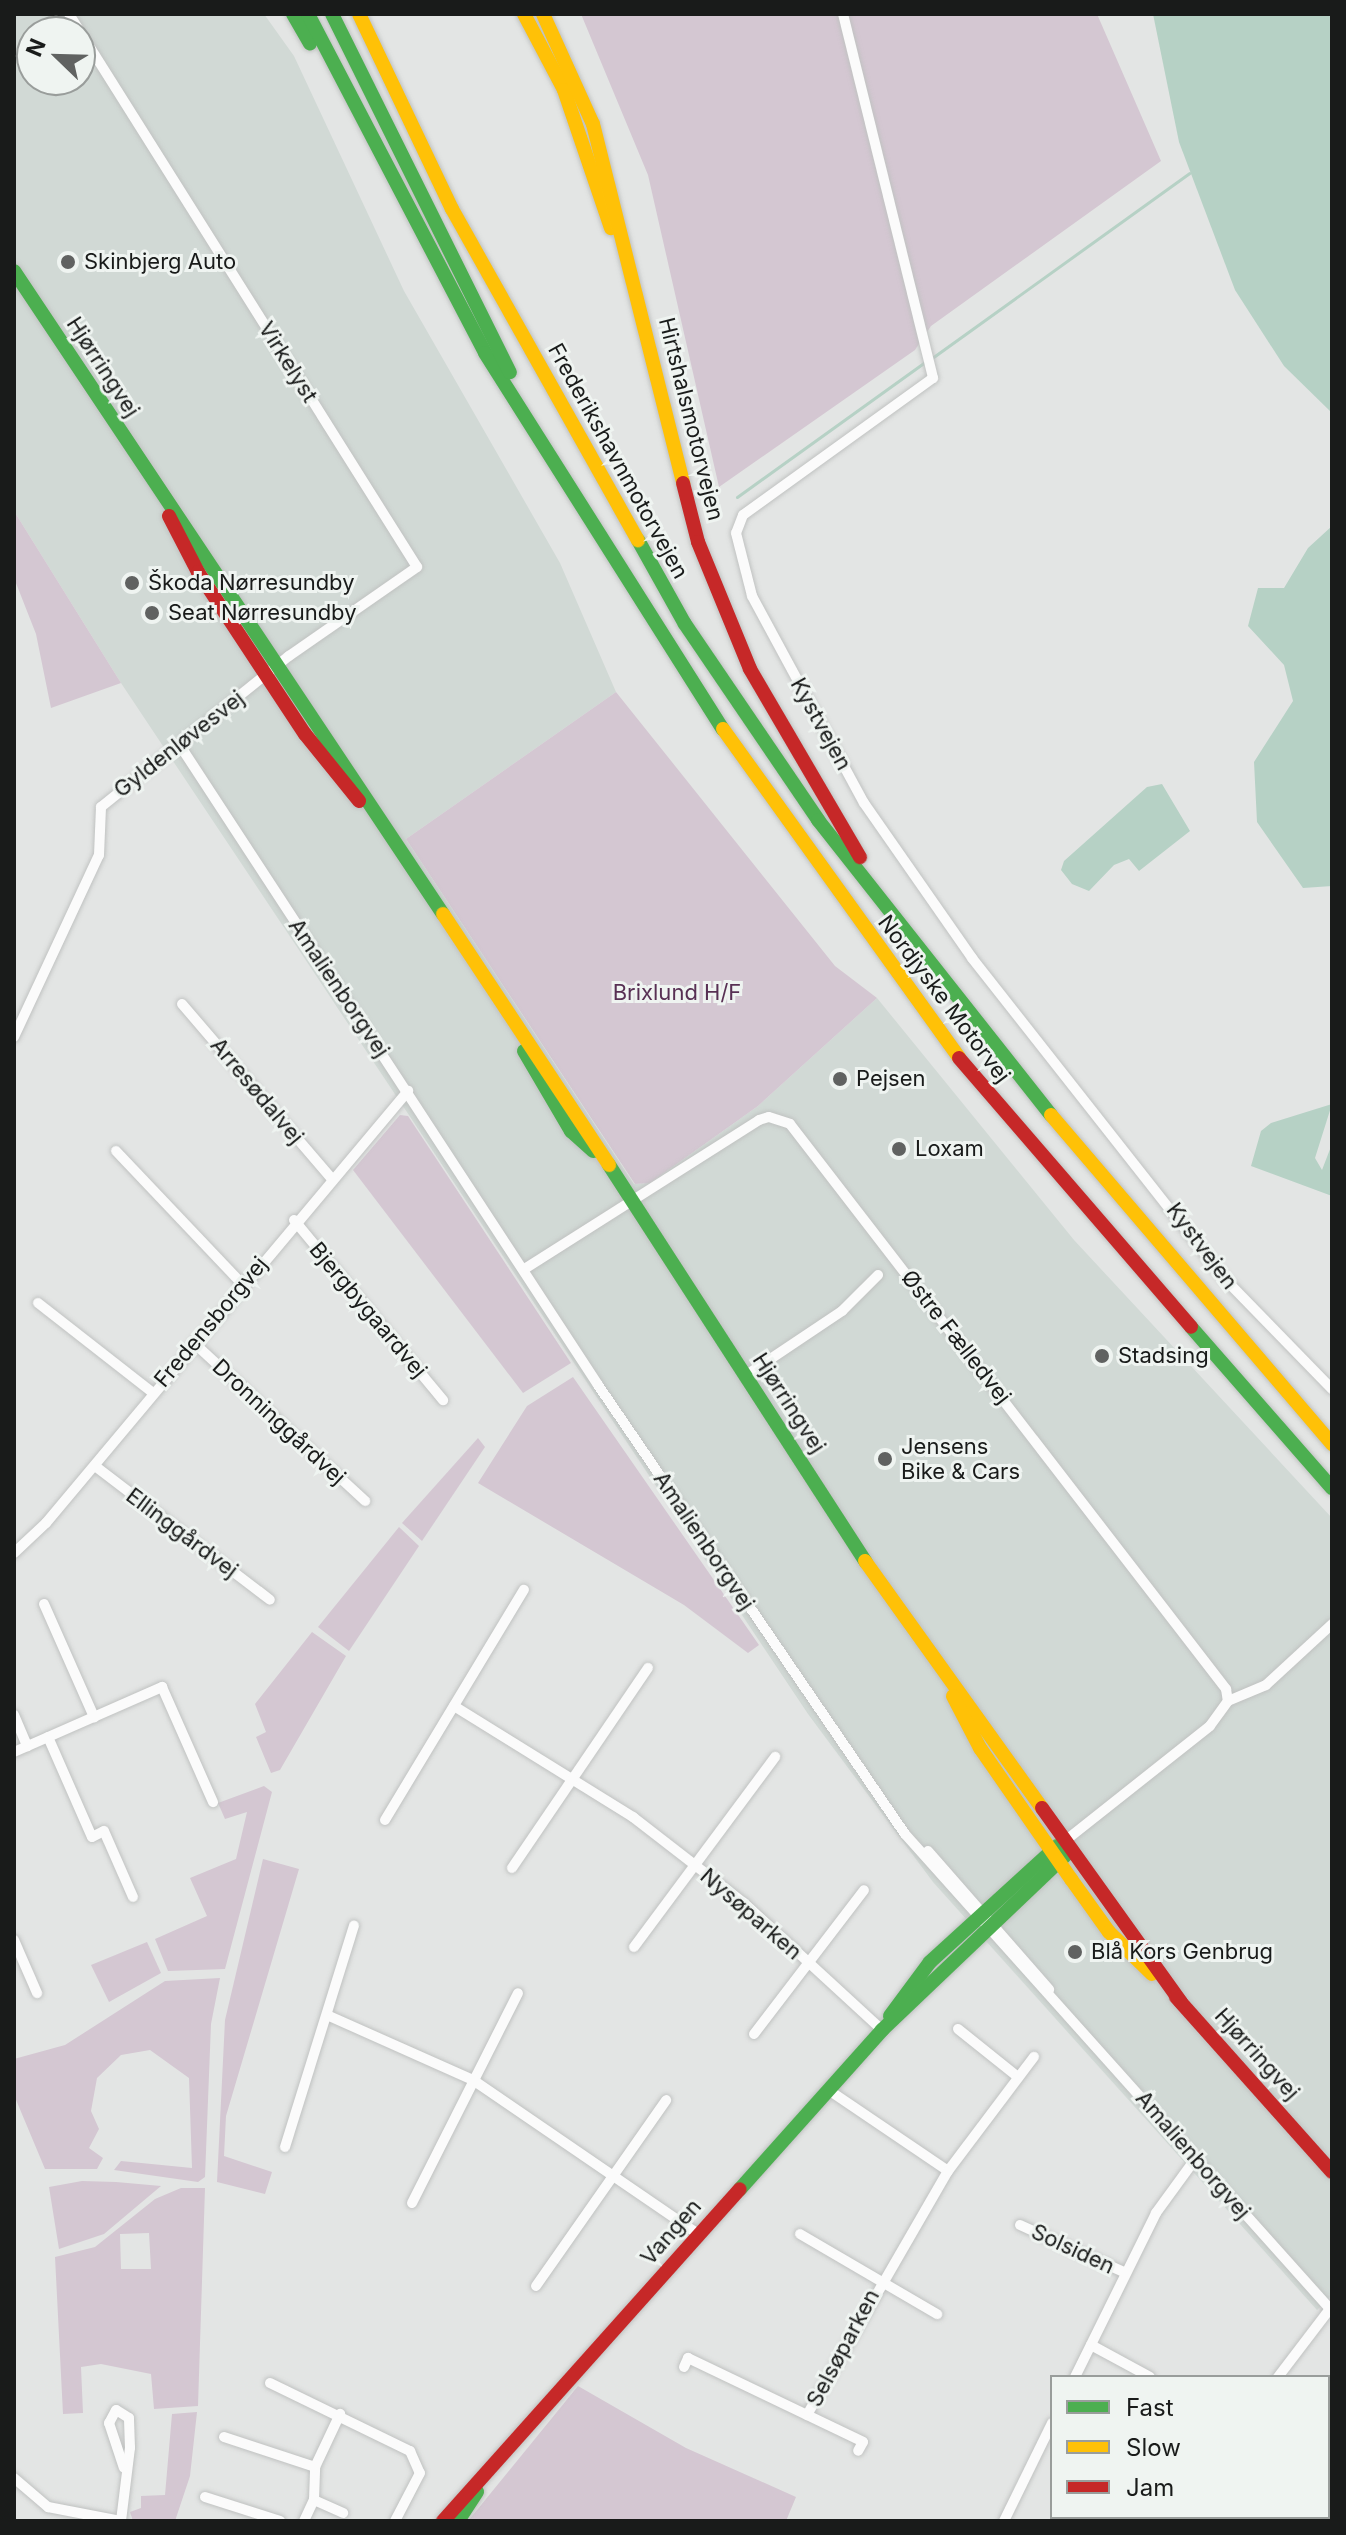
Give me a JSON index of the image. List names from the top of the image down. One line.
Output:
{"streets":{"main road":["Hjørringvej","Hirtshalsmotorvejen","Frederikshavnmotorvejen","Nordjyske Motorvej","Vangen"],"street":["Virkelyst","Kystvejen","Gyldenløvesvej","Amalienborgvej","Arresødalvej","Bjergbygaardvej","Fredensborgvej","Østre Fælledvej","Dronninggårdvej","Ellinggårdvej","Nysøparken","Solsiden","Selsøparken"]},"crossings":[["Virkelyst","Hjørringvej"],["Hjørringvej","Gyldenløvesvej"],["Hjørringvej","Østre Fælledvej"],["Hjørringvej","Vangen"],["Hirtshalsmotorvejen","Frederikshavnmotorvejen"],["Hirtshalsmotorvejen","Nordjyske Motorvej"],["Frederikshavnmotorvejen","Nordjyske Motorvej"],["Gyldenløvesvej","Amalienborgvej"],["Amalienborgvej","Fredensborgvej"],["Amalienborgvej","Vangen"],["Amalienborgvej","Solsiden"],["Arresødalvej","Fredensborgvej"],["Bjergbygaardvej","Fredensborgvej"],["Fredensborgvej","Dronninggårdvej"],["Fredensborgvej","Ellinggårdvej"],["Nysøparken","Vangen"]],"parks":["Brixlund H/F"],"places":["Skinbjerg Auto","Škoda Nørresundby","Seat Nørresundby","Pejsen","Loxam","Stadsing","Jensens Bike & Cars","Blå Kors Genbrug"],"legend":["Fast","Slow","Jam"],"north":"top left"}
